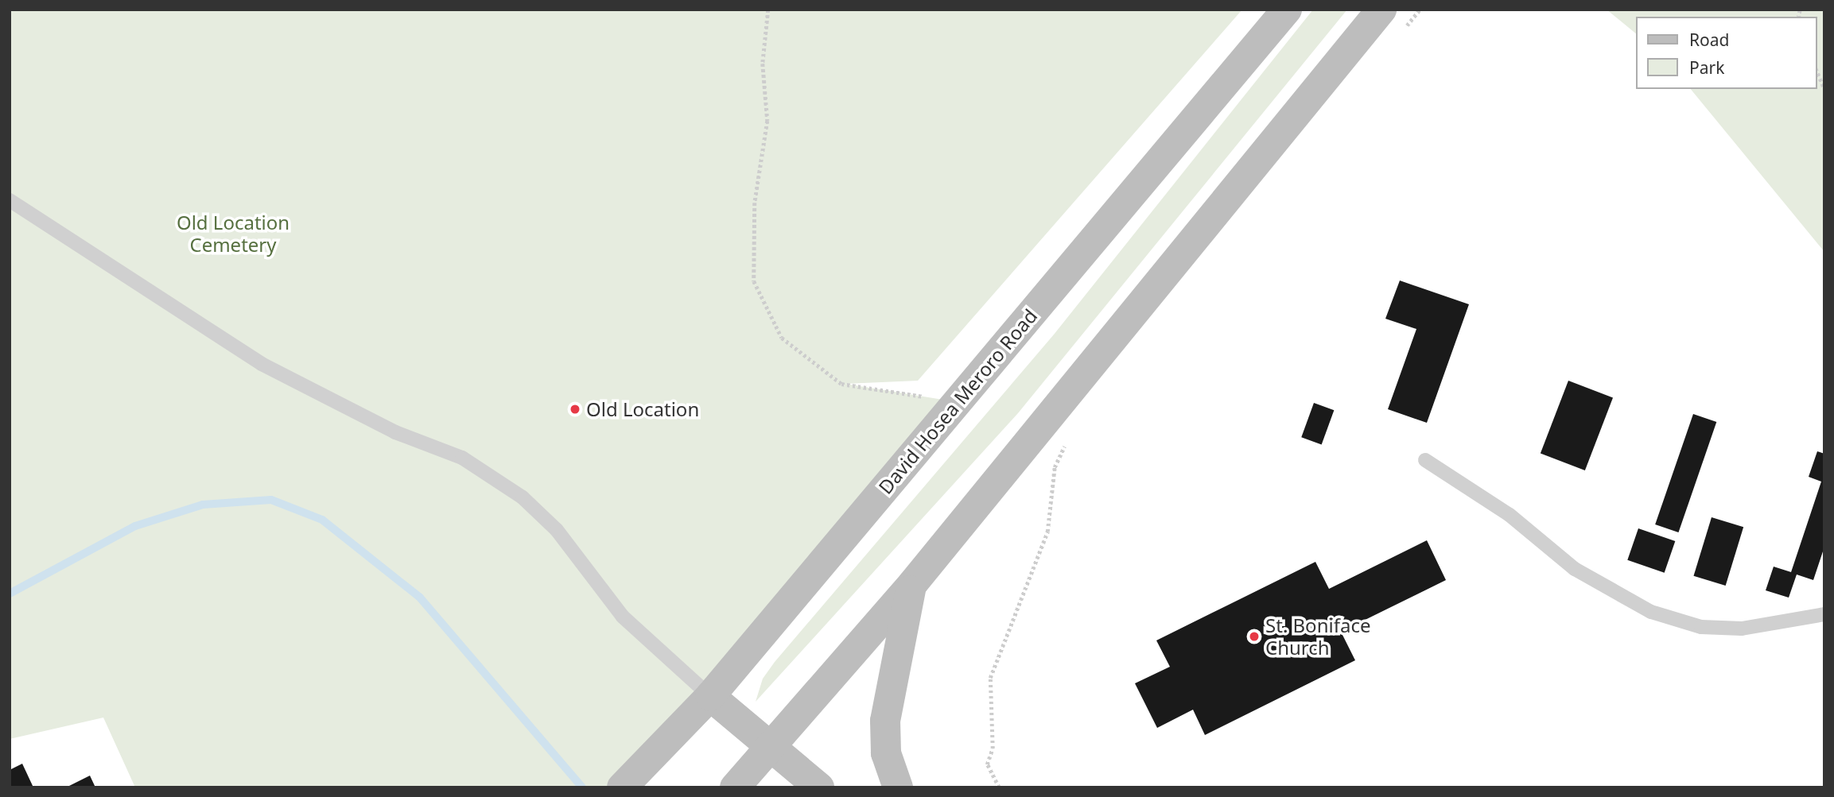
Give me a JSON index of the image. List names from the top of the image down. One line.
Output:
{"streets":{"main road":["David Hosea Meroro Road"]},"parks":["Old Location Cemetery"],"places":["Old Location","St. Boniface Church"],"legend":["Road","Park"]}
